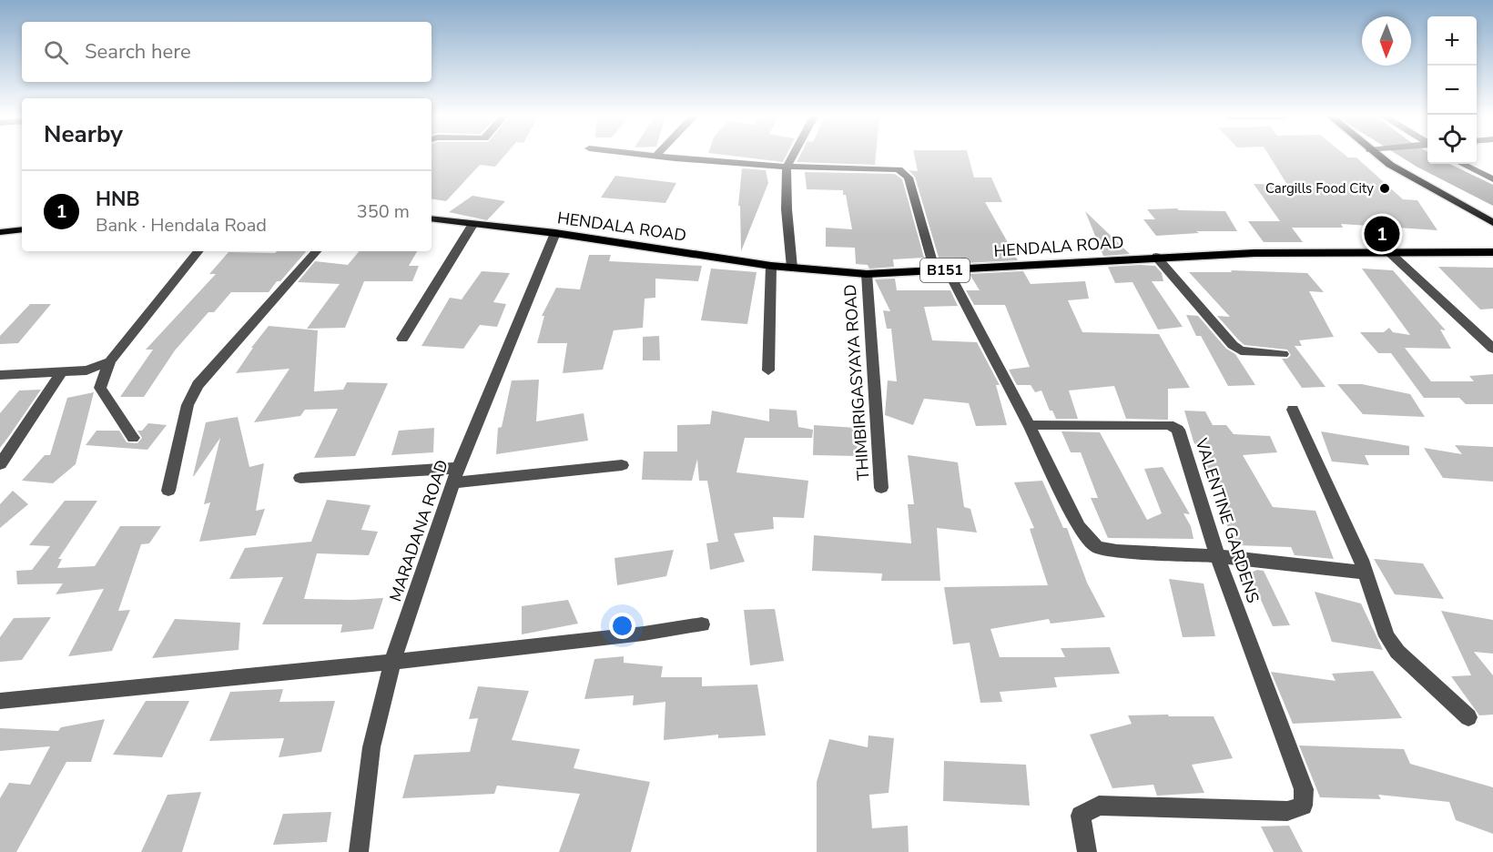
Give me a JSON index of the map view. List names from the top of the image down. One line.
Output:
{"streets":{"main road":["HENDALA ROAD","B151"],"street":["THIMBIRIGASYAYA ROAD","VALENTINE GARDENS","MARADANA ROAD"]},"crossings":[["HENDALA ROAD","THIMBIRIGASYAYA ROAD"],["HENDALA ROAD","MARADANA ROAD"]],"places":["Cargills Food City"],"north":"bottom","page":{"map_buttons":["+","−"],"search":"Search here","heading":"Nearby","list":[{"mark":"1","name":"HNB","note":"Bank · Hendala Road","value":"350 m"}],"pins":"1"}}
